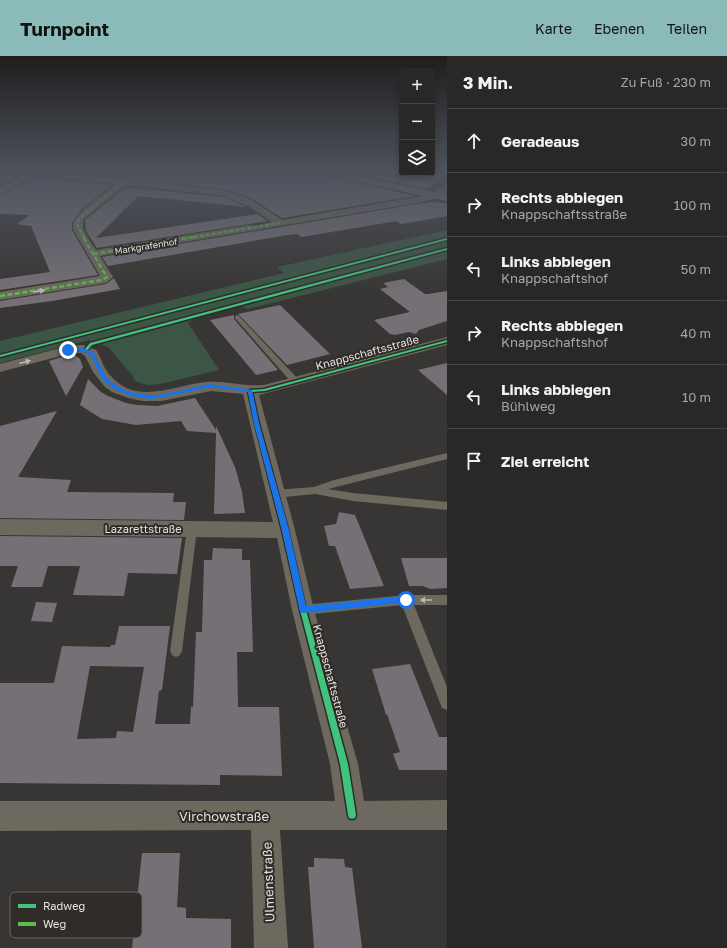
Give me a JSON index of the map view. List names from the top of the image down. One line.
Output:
{"streets":{"street":["Markgrafenhof","Knappschaftsstraße","Lazarettstraße","Virchowstraße","Ulmenstraße"]},"crossings":[["Knappschaftsstraße","Lazarettstraße"],["Knappschaftsstraße","Virchowstraße"],["Virchowstraße","Ulmenstraße"]],"legend":["Radweg","Weg"],"page":{"header":"Turnpoint","nav":["Karte","Ebenen","Teilen"],"heading":["3 Min.","Zu Fuß · 230 m"],"map_buttons":["+","−"],"list":[["Geradeaus","30 m"],["Rechts abbiegen","Knappschaftsstraße","100 m"],["Links abbiegen","Knappschaftshof","50 m"],["Rechts abbiegen","Knappschaftshof","40 m"],["Links abbiegen","Bühlweg","10 m"],"Ziel erreicht"]}}
